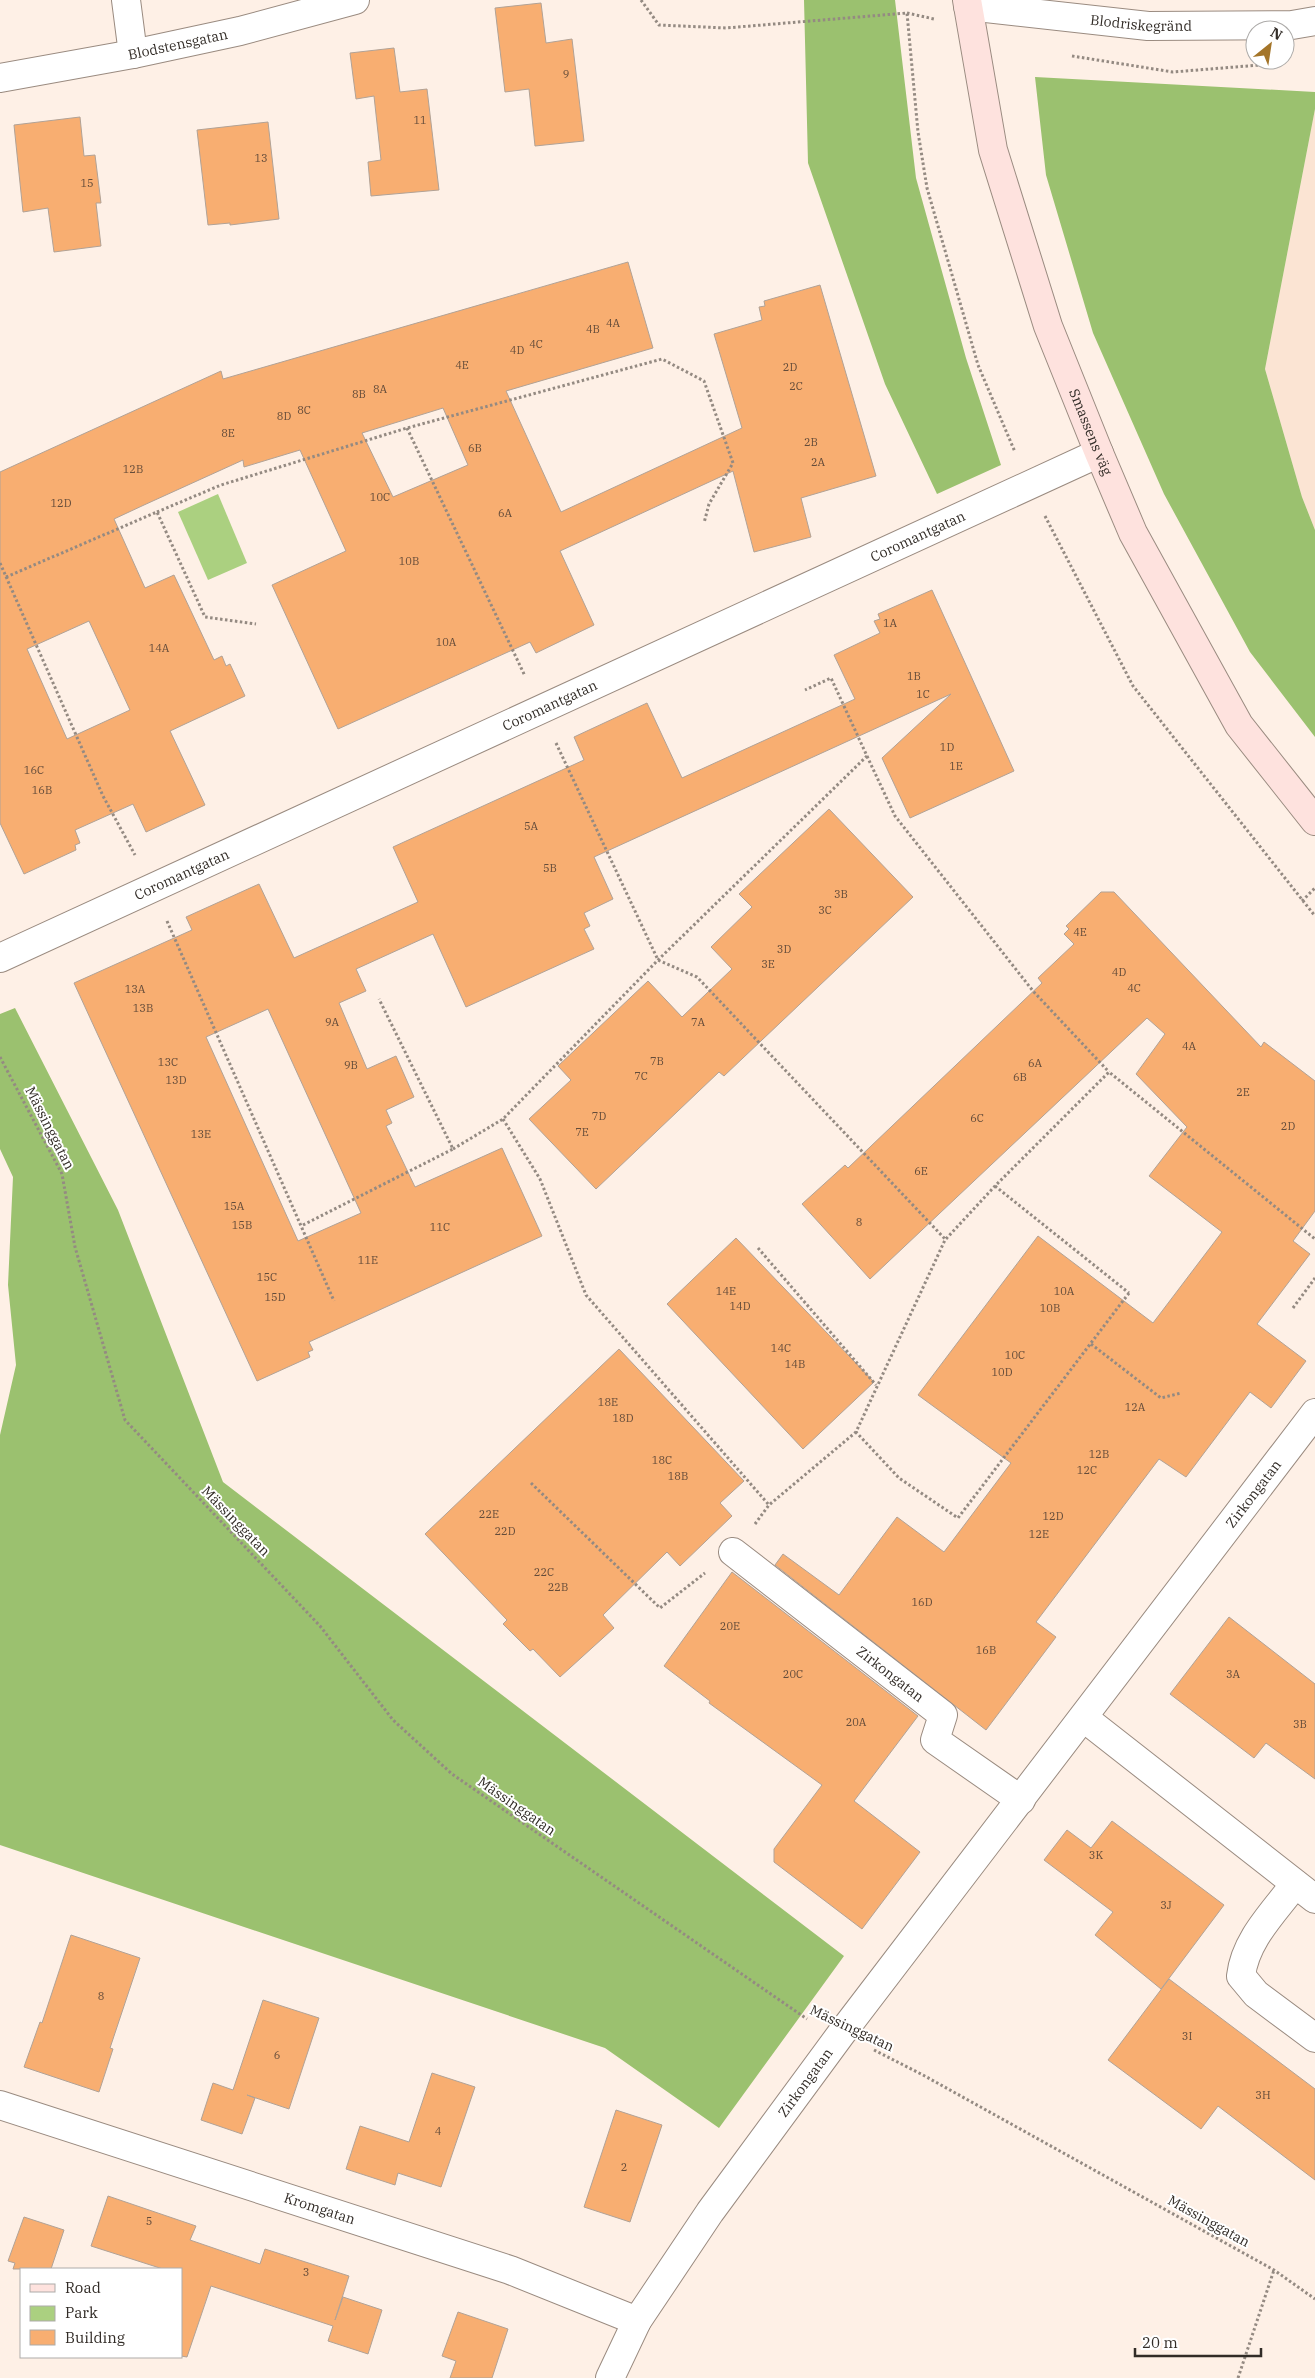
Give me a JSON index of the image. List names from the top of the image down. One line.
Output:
{"streets":{"street":["Blodriskegränd","Blodstensgatan","Smassens väg","Coromantgatan","Zirkongatan","Kromgatan"],"path":["Mässinggatan"]},"crossings":[["Blodriskegränd","Smassens väg"],["Smassens väg","Coromantgatan"],["Mässinggatan","Zirkongatan"],["Zirkongatan","Kromgatan"]],"house_numbers":["9","11","13","15","4A","4B","4C","4D","4E","2D","2C","8A","8B","8C","8D","8E","2B","6B","2A","12B","10C","12D","6A","10B","1A","10A","14A","1B","1C","1D","1E","16C","16B","5A","5B","3B","3C","4E","3D","3E","4D","4C","13A","13B","9A","7A","4A","7B","13C","6A","9B","7C","6B","13D","2E","7D","6C","2D","7E","13E","6E","15A","8","15B","11C","11E","15C","14E","10A","15D","14D","10B","14C","10C","14B","10D","18E","12A","18D","12B","18C","12C","18B","22E","12D","22D","12E","22C","22B","16D","20E","16B","20C","3A","20A","3B","3K","3J","8","3I","6","3H","4","2","5","3"],"legend":["Road","Park","Building"],"scale_bar":"20 m","north":"top right"}
